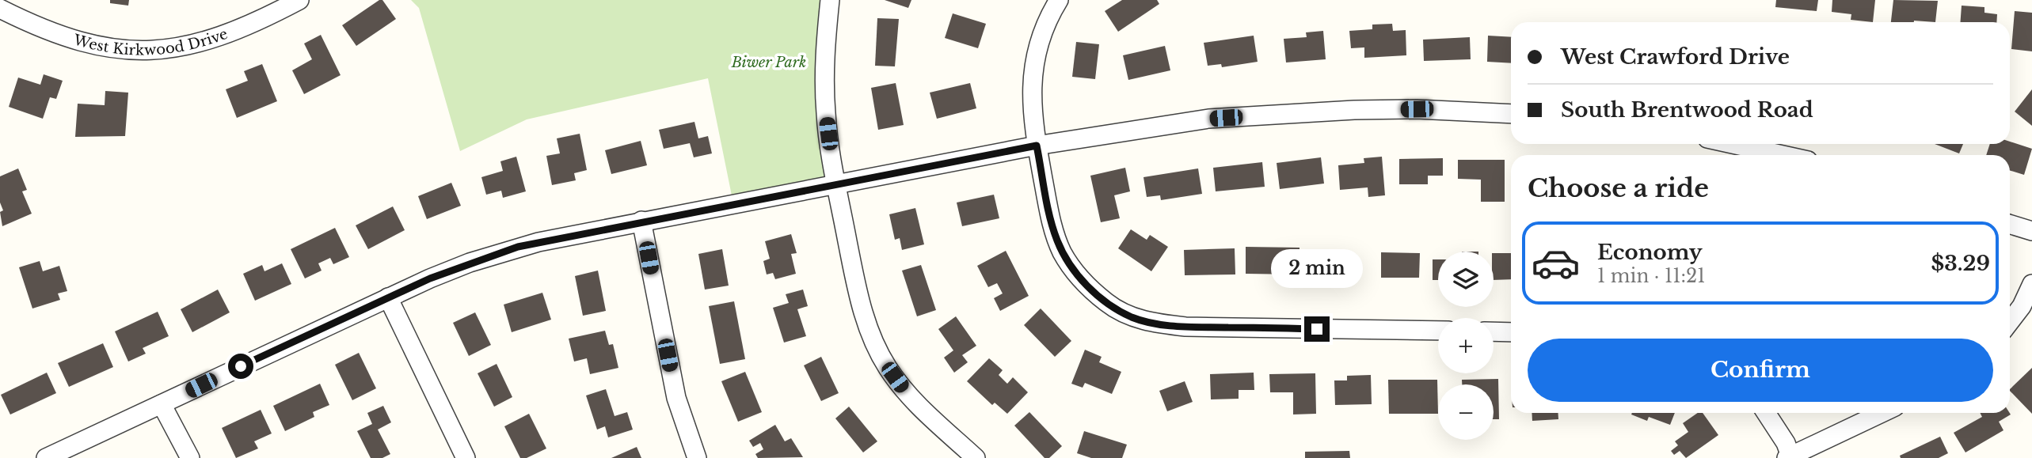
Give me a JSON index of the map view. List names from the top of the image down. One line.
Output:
{"streets":{"street":["West Kirkwood Drive"]},"parks":["Biwer Park"],"page":{"banner":["West Crawford Drive","South Brentwood Road"],"heading":"Choose a ride","list":[{"name":"Economy","note":"1 min · 11:21","value":"$3.29"}],"bubble":"2 min","map_buttons":["+","−"],"buttons":"Confirm"}}
